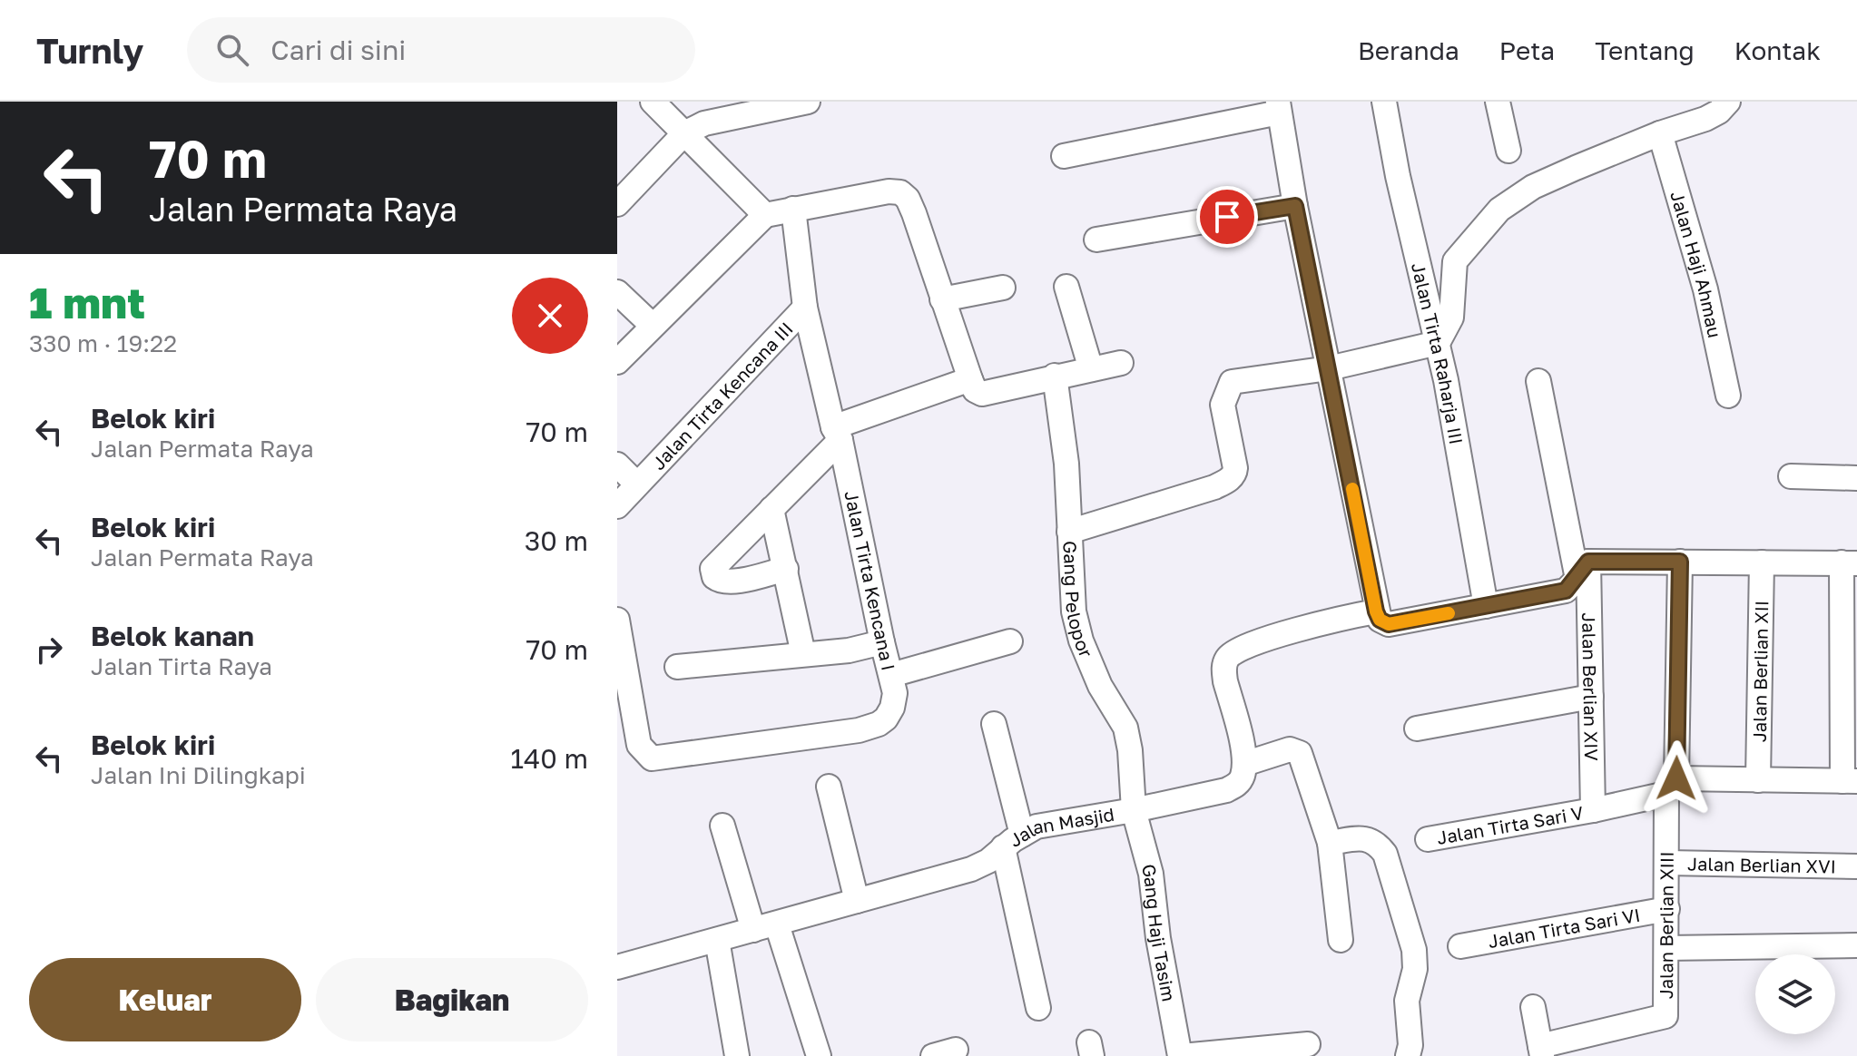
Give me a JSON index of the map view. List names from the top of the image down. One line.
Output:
{"streets":{"street":["Jalan Haji Ahmau","Jalan Tirta Raharja III","Jalan Tirta Kencana III","Jalan Tirta Kencana I","Gang Pelopor","Jalan Berlian XII","Jalan Berlian XIV","Jalan Tirta Sari V","Jalan Masjid","Jalan Berlian XVI","Jalan Berlian XIII","Jalan Tirta Sari VI","Gang Haji Tasim"]},"crossings":[["Jalan Tirta Kencana III","Jalan Tirta Kencana I"],["Gang Pelopor","Jalan Masjid"],["Gang Pelopor","Gang Haji Tasim"],["Jalan Berlian XII","Jalan Tirta Sari V"],["Jalan Berlian XIV","Jalan Tirta Sari V"],["Jalan Tirta Sari V","Jalan Berlian XIII"],["Jalan Masjid","Gang Haji Tasim"],["Jalan Berlian XVI","Jalan Berlian XIII"],["Jalan Berlian XIII","Jalan Tirta Sari VI"]],"page":{"header":"Turnly","search":"Cari di sini","nav":["Beranda","Peta","Tentang","Kontak"],"turn":["70 m","Jalan Permata Raya"],"heading":["1 mnt","330 m · 19:22"],"list":[{"name":"Belok kiri","note":"Jalan Permata Raya","value":"70 m"},{"name":"Belok kiri","note":"Jalan Permata Raya","value":"30 m"},{"name":"Belok kanan","note":"Jalan Tirta Raya","value":"70 m"},{"name":"Belok kiri","note":"Jalan Ini Dilingkapi","value":"140 m"}],"buttons":["Keluar","Bagikan"]}}
